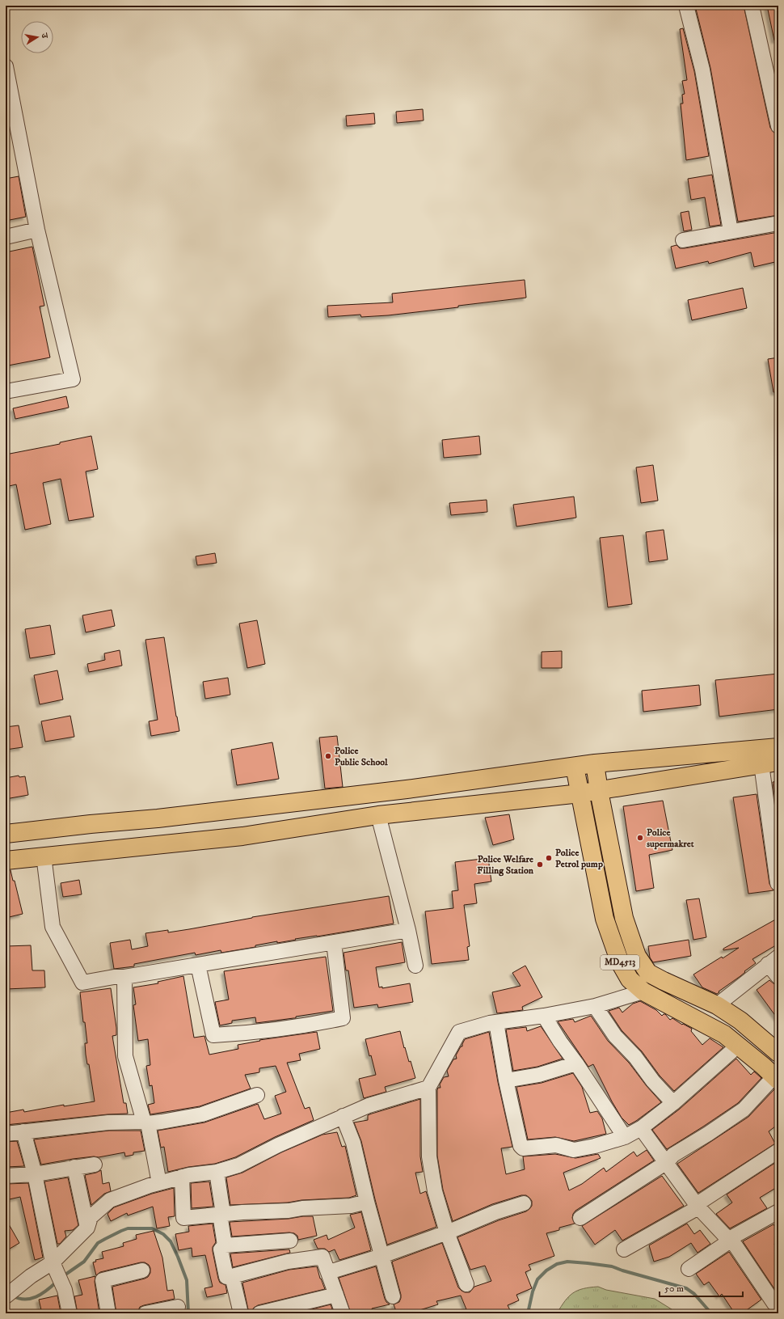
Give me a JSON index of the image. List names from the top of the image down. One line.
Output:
{"streets":{"main road":["MD4513"]},"places":["Police Public School","Police supermakret","Police Petrol pump","Police Welfare Filling Station"],"scale_bar":"50 m","north":"right"}
